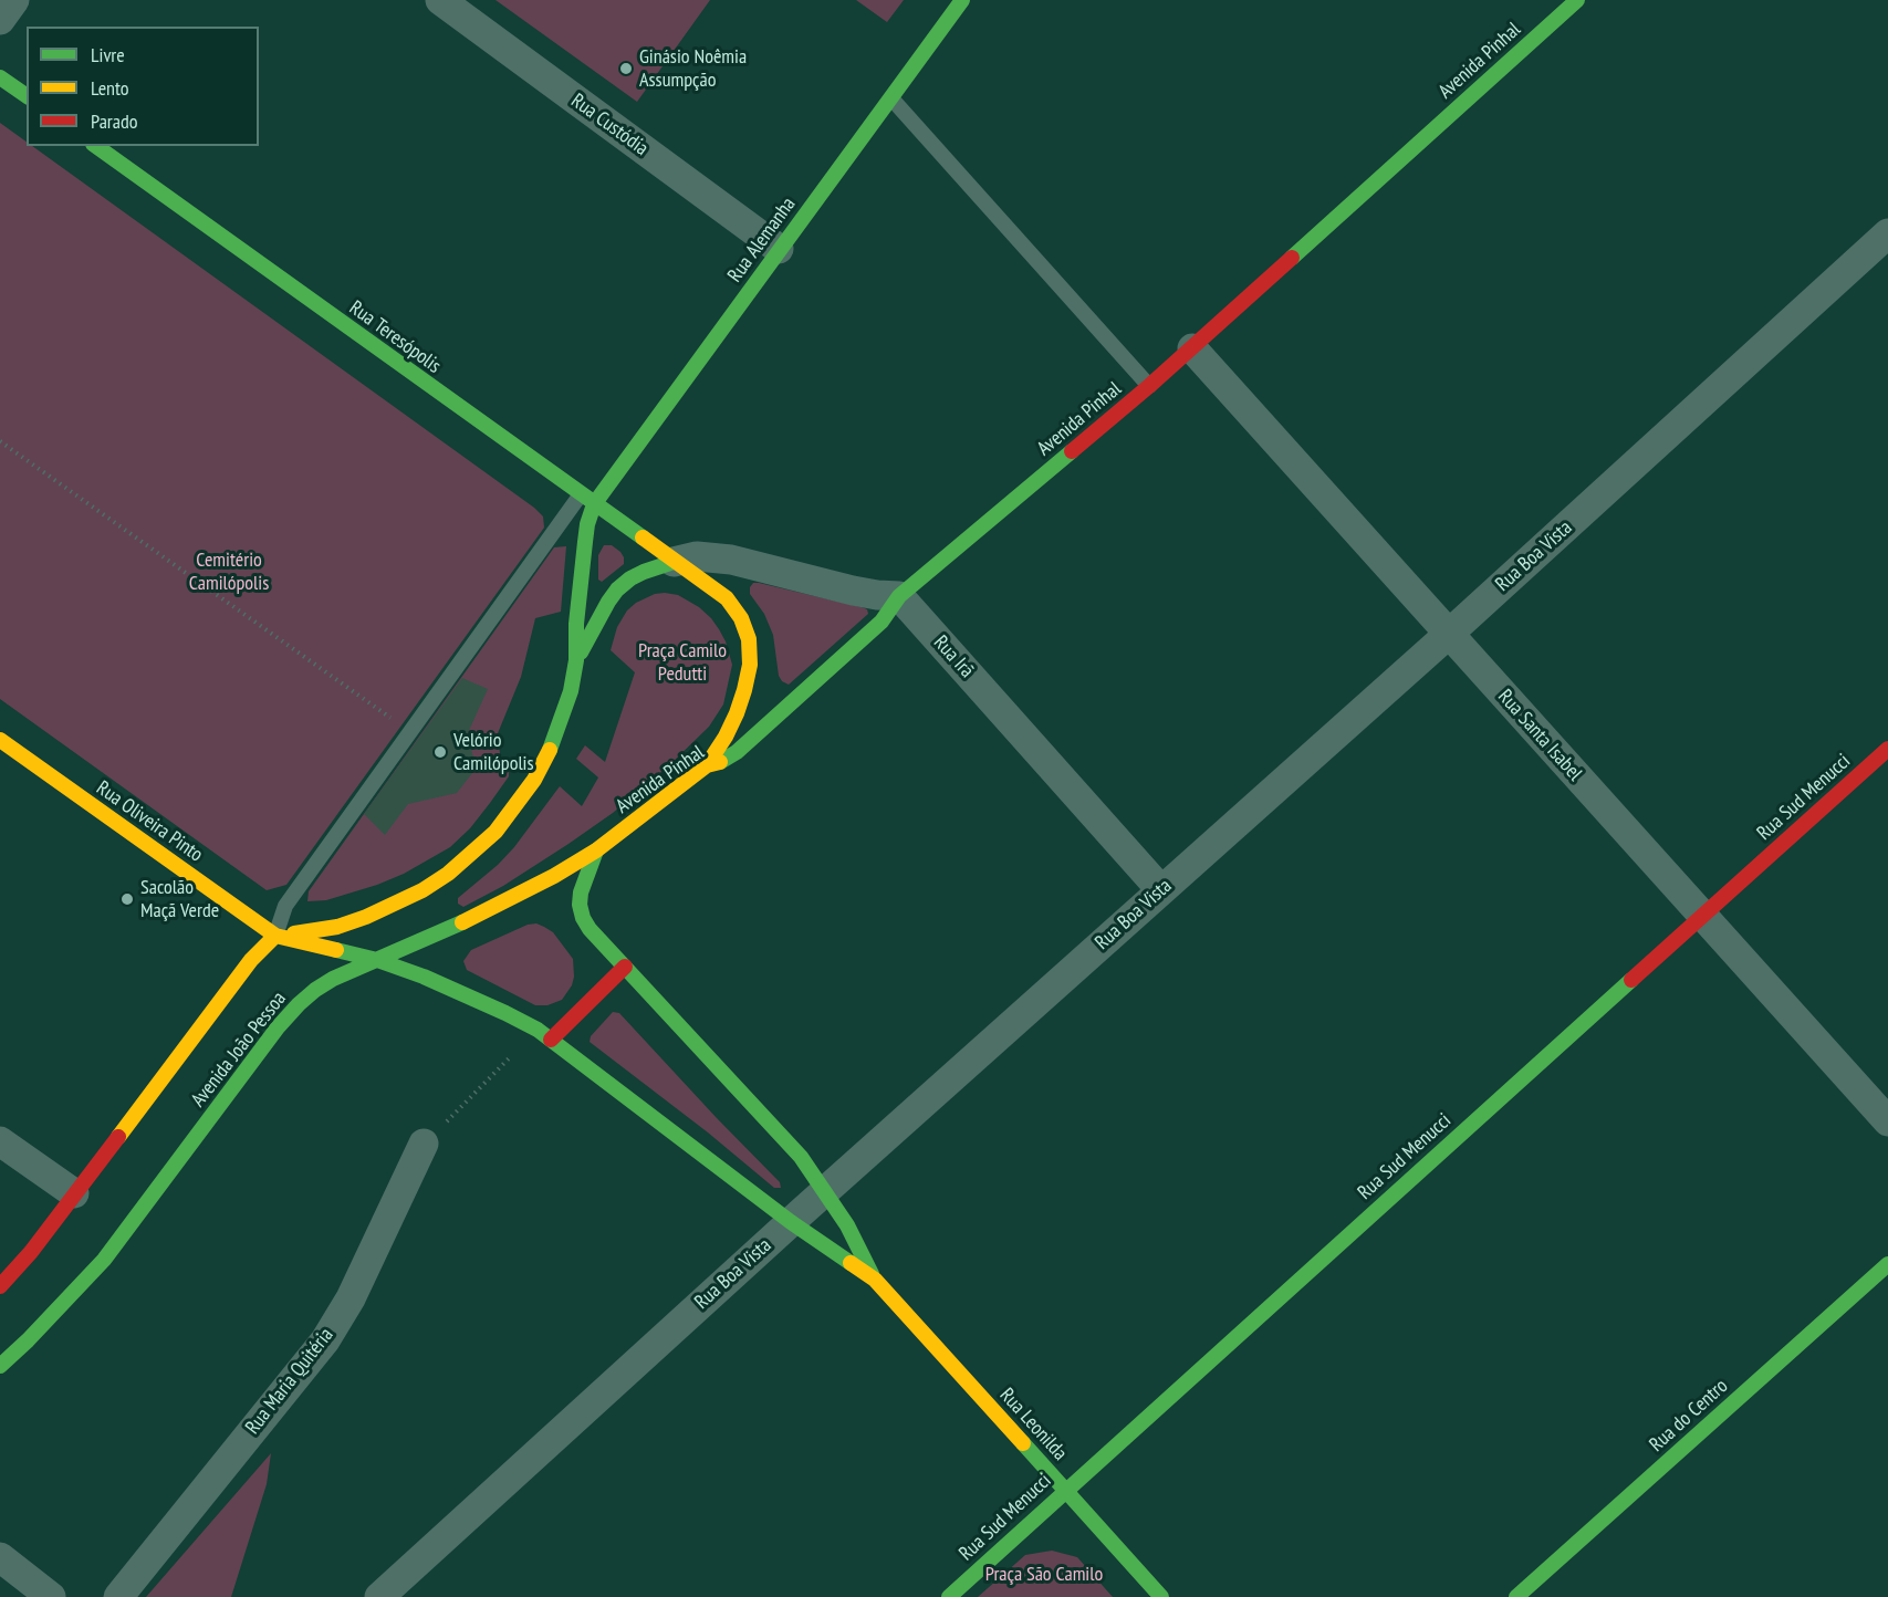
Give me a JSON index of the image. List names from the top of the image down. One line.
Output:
{"streets":{"main road":["Avenida Pinhal","Rua Alemanha","Rua Teresópolis","Rua Sud Menucci","Rua Oliveira Pinto","Avenida João Pessoa","Rua do Centro","Rua Leonilda"],"street":["Rua Custódia","Rua Boa Vista","Rua Irã","Rua Santa Isabel","Rua Maria Quitéria"]},"crossings":[["Avenida Pinhal","Rua Teresópolis"],["Avenida Pinhal","Rua Irã"],["Avenida Pinhal","Rua Santa Isabel"],["Rua Custódia","Rua Alemanha"],["Rua Alemanha","Rua Teresópolis"],["Rua Boa Vista","Rua Irã"],["Rua Boa Vista","Rua Santa Isabel"],["Rua Boa Vista","Rua Leonilda"],["Rua Santa Isabel","Rua Sud Menucci"],["Rua Sud Menucci","Rua Leonilda"]],"parks":["Cemitério Camilópolis","Praça Camilo Pedutti","Praça São Camilo"],"places":["Ginásio Noêmia Assumpção","Velório Camilópolis","Sacolão Maçã Verde"],"legend":["Livre","Lento","Parado"]}
